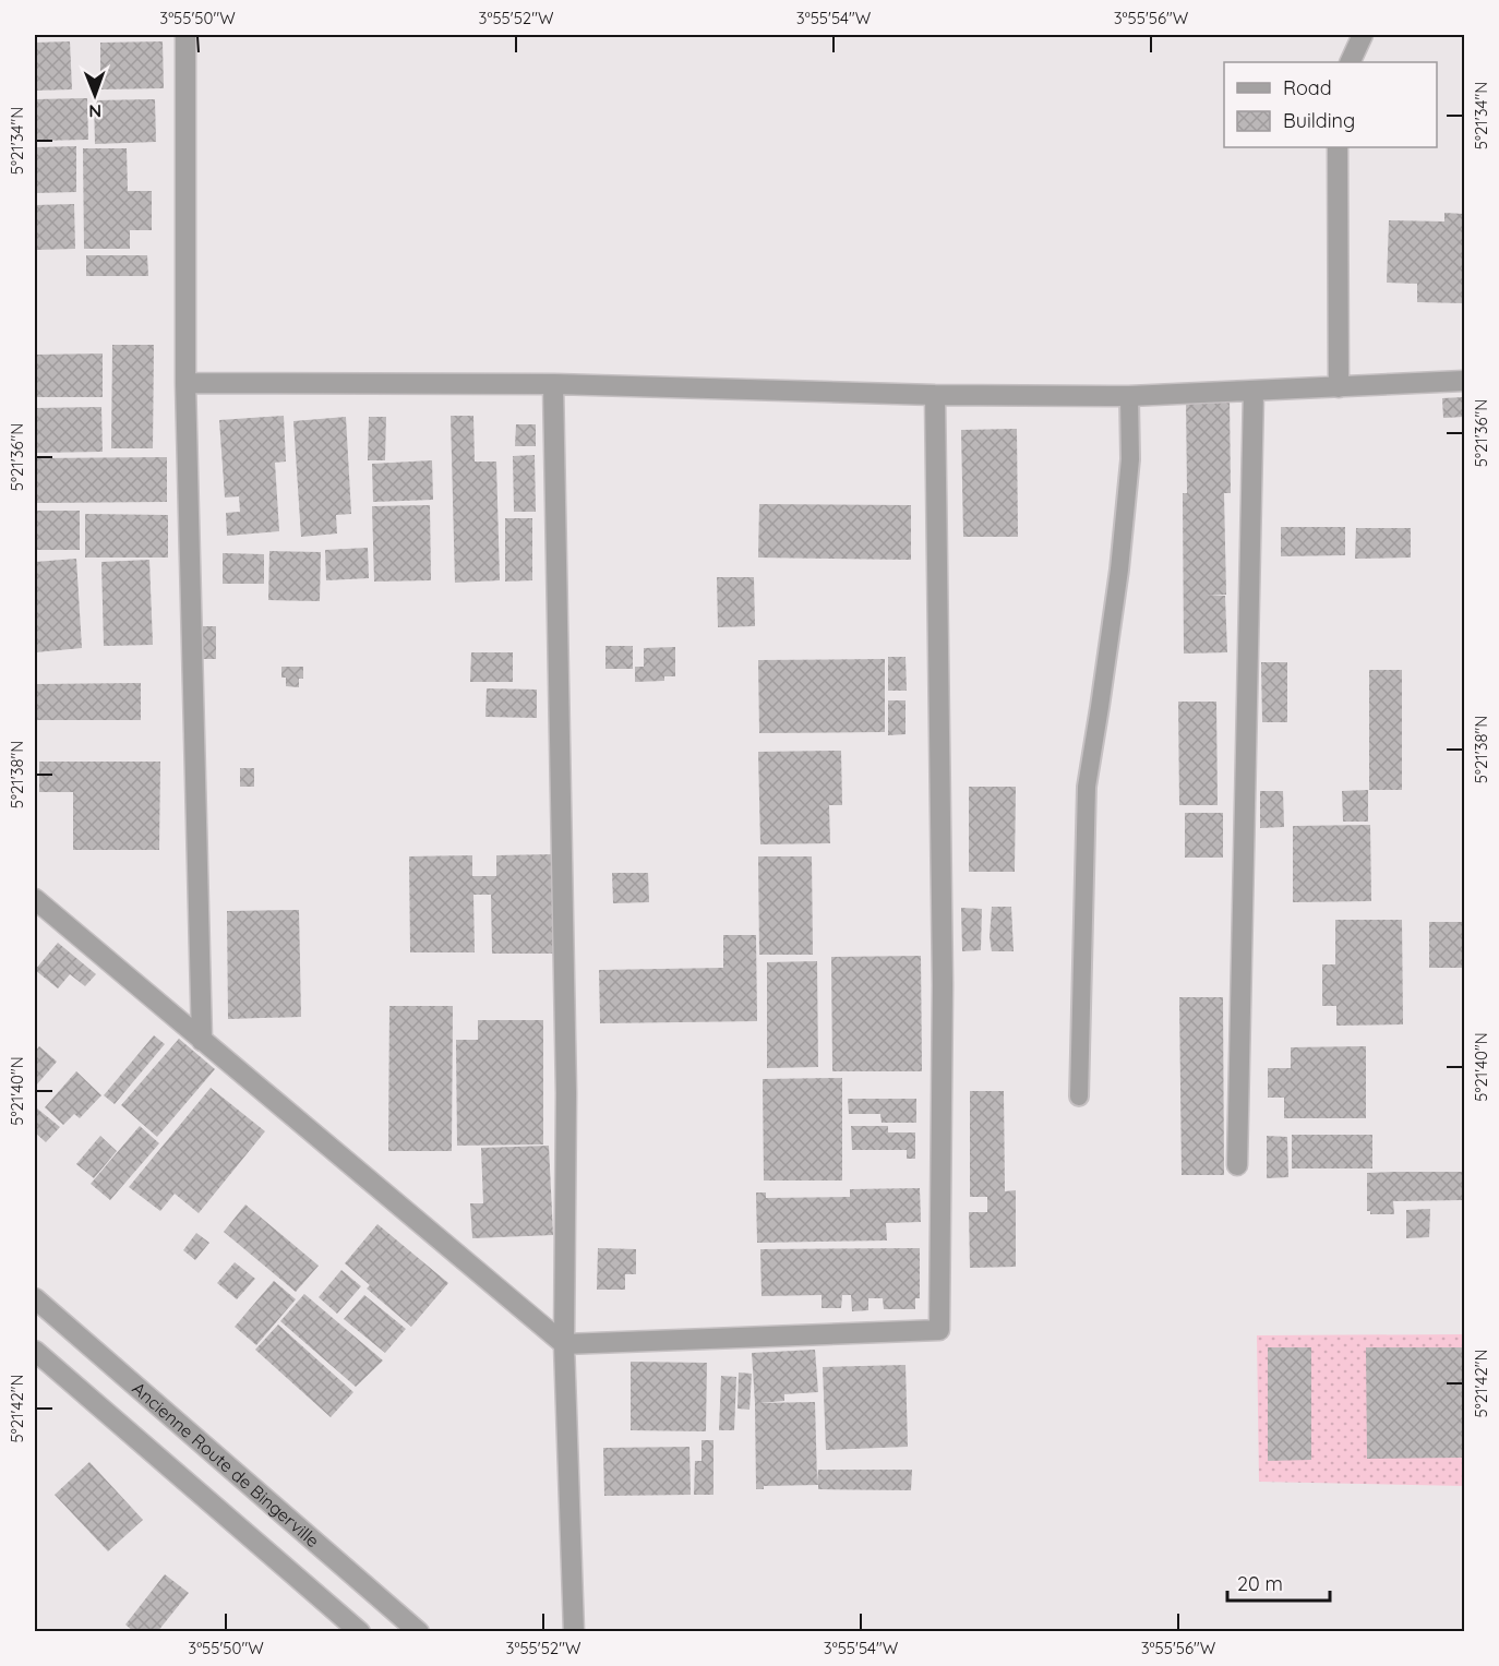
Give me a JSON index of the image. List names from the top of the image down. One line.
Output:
{"streets":{"street":["Ancienne Route de Bingerville"]},"legend":["Road","Building"],"scale_bar":"20 m","north":"bottom","coordinates":["3°55'50\"W","3°55'52\"W","3°55'54\"W","3°55'56\"W","5°21'34\"N","5°21'36\"N","5°21'38\"N","5°21'40\"N","5°21'42\"N"]}
